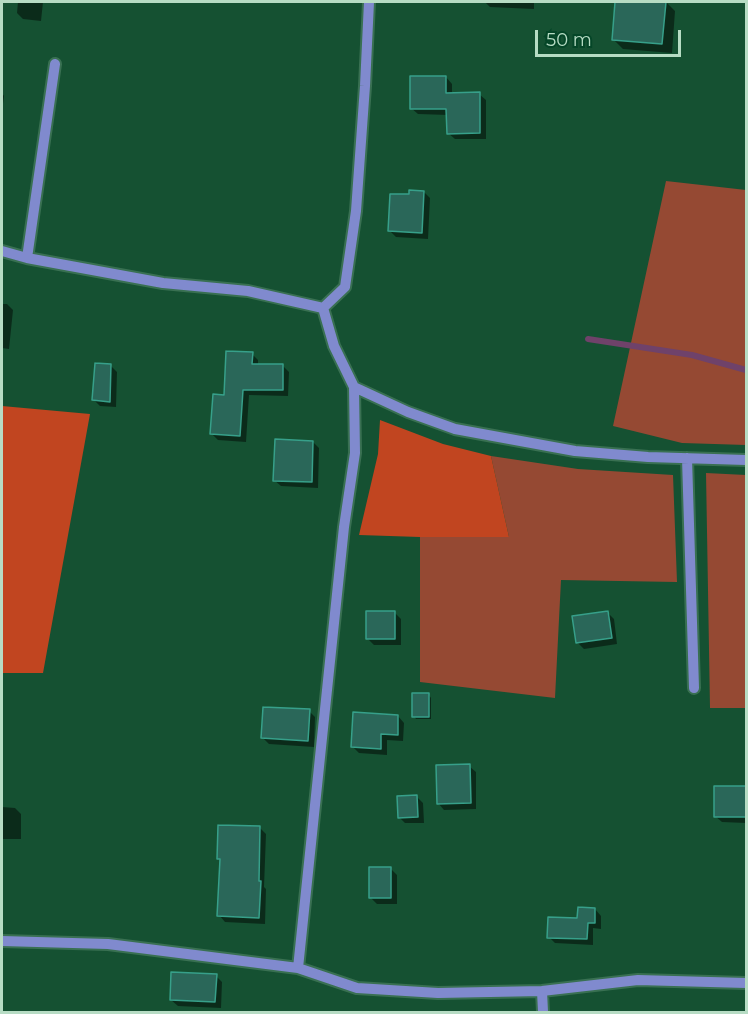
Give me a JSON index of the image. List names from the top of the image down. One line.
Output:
{"scale_bar":"50 m"}
